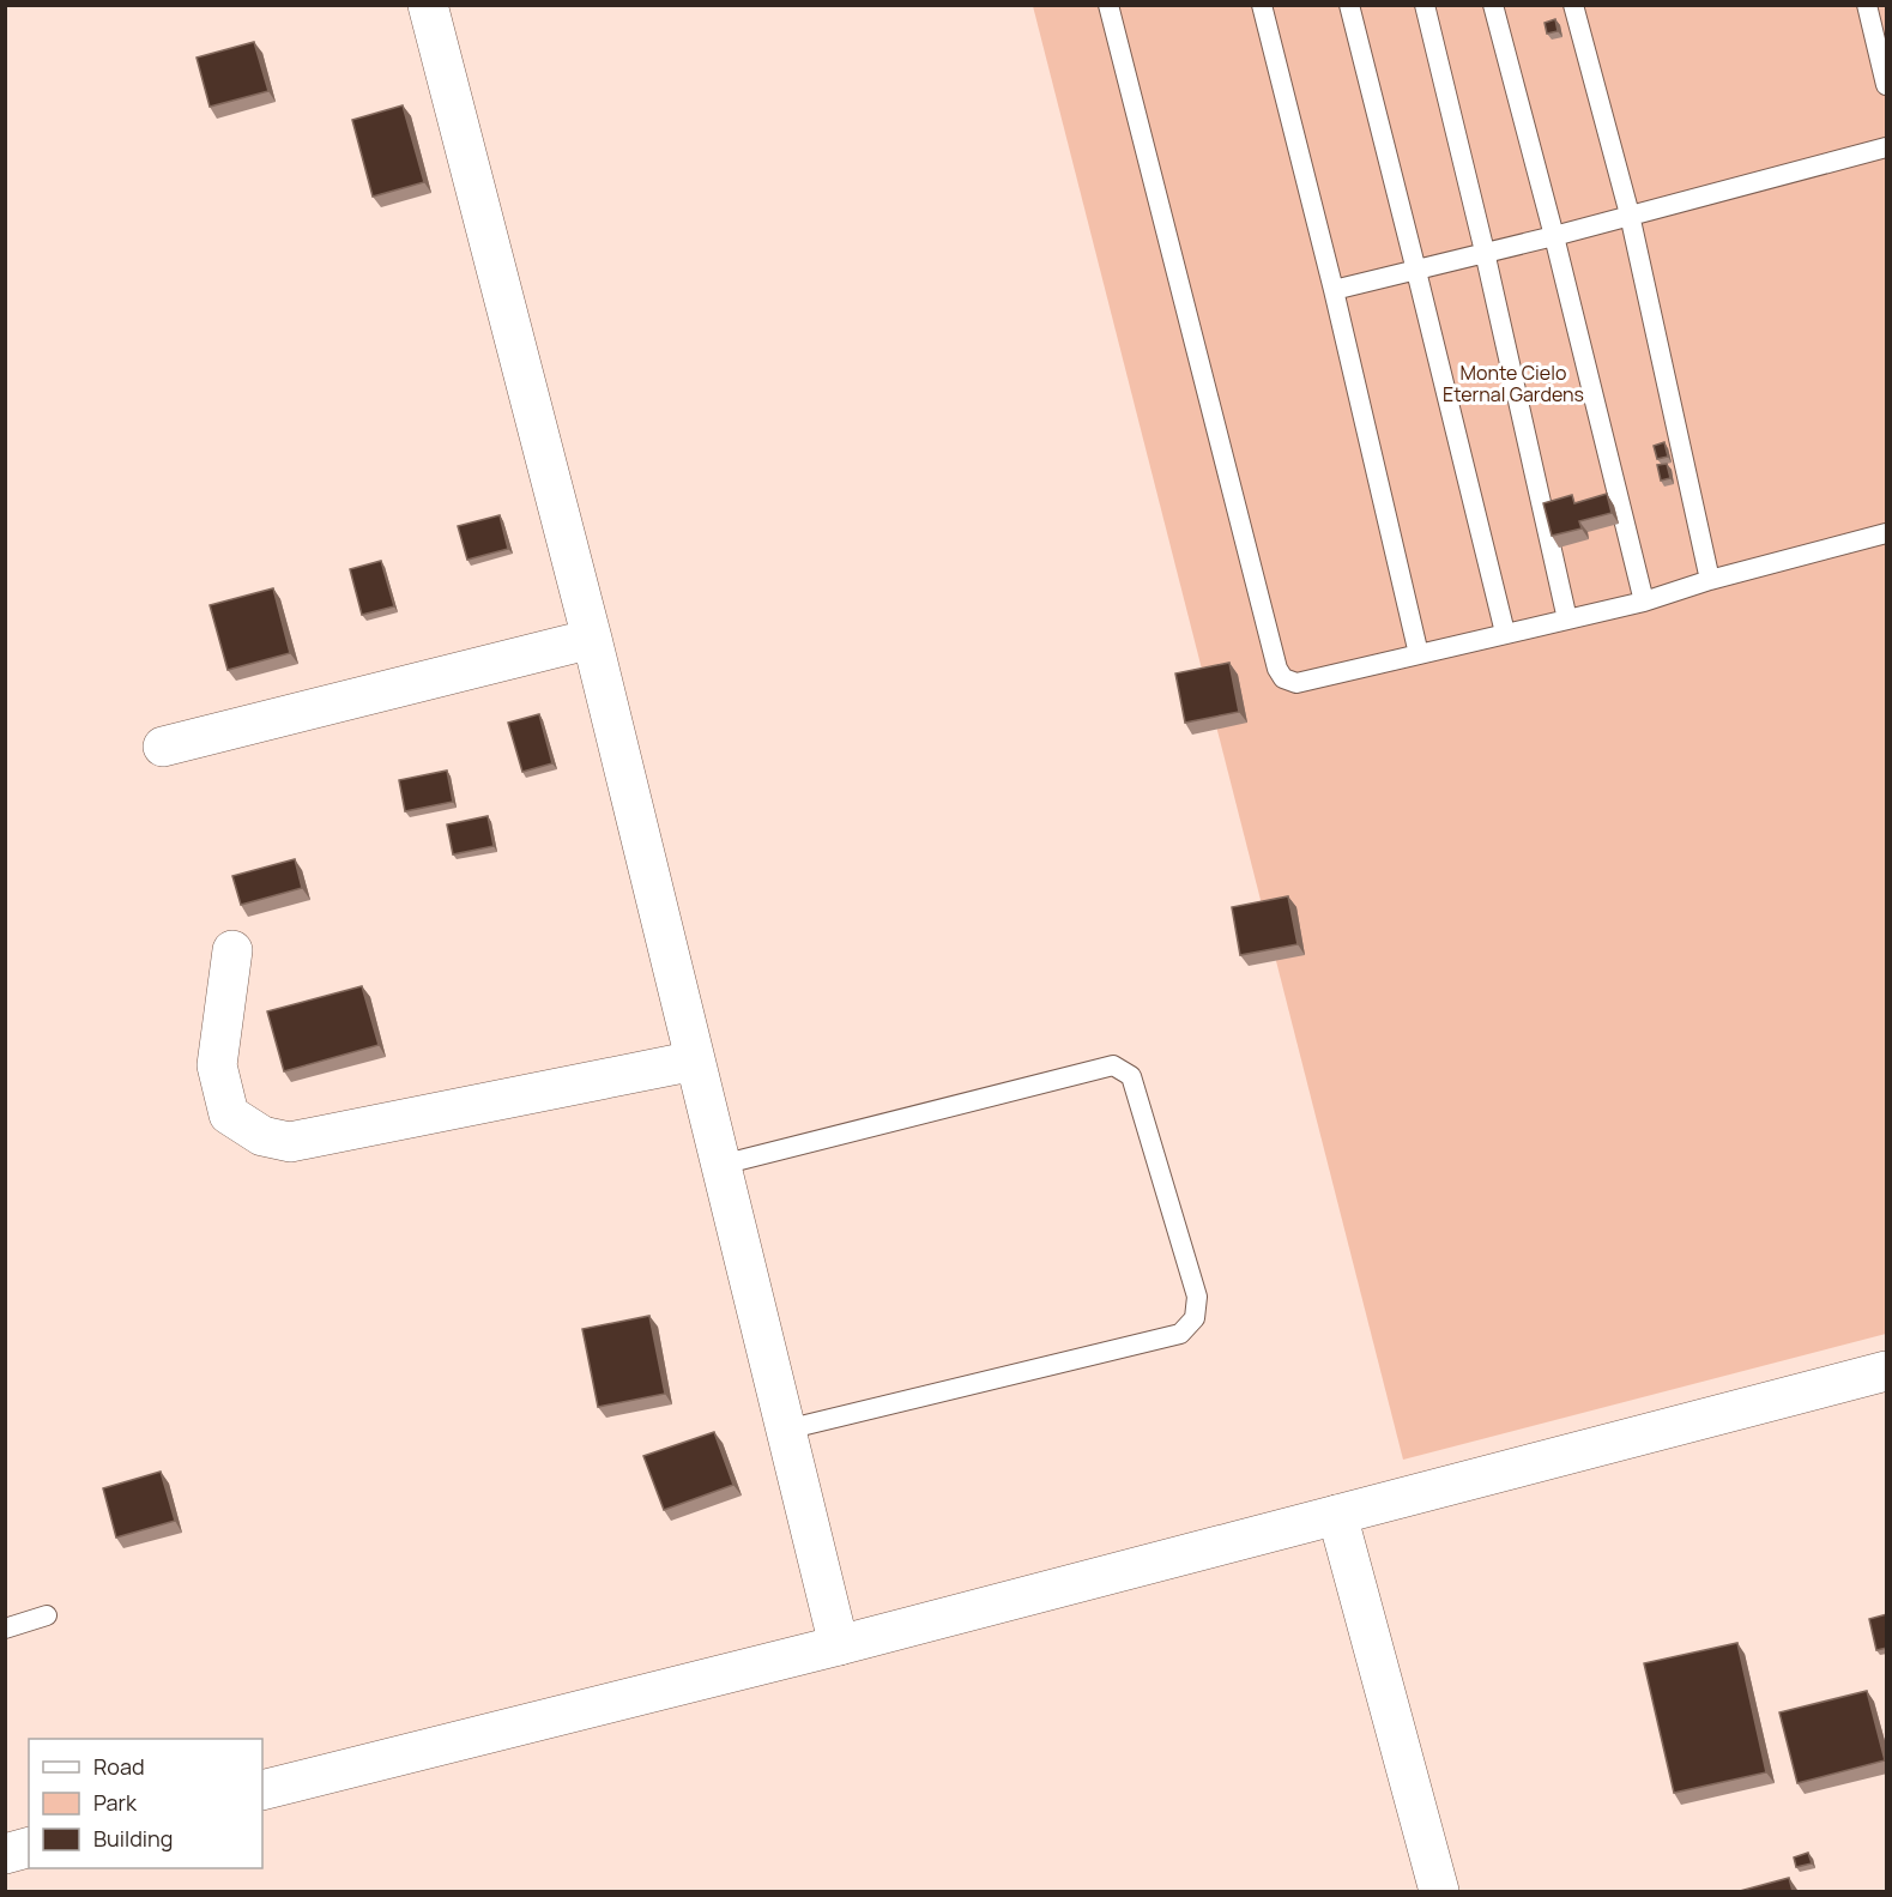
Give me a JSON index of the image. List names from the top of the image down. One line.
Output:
{"parks":["Monte Cielo Eternal Gardens"],"legend":["Road","Park","Building"]}
